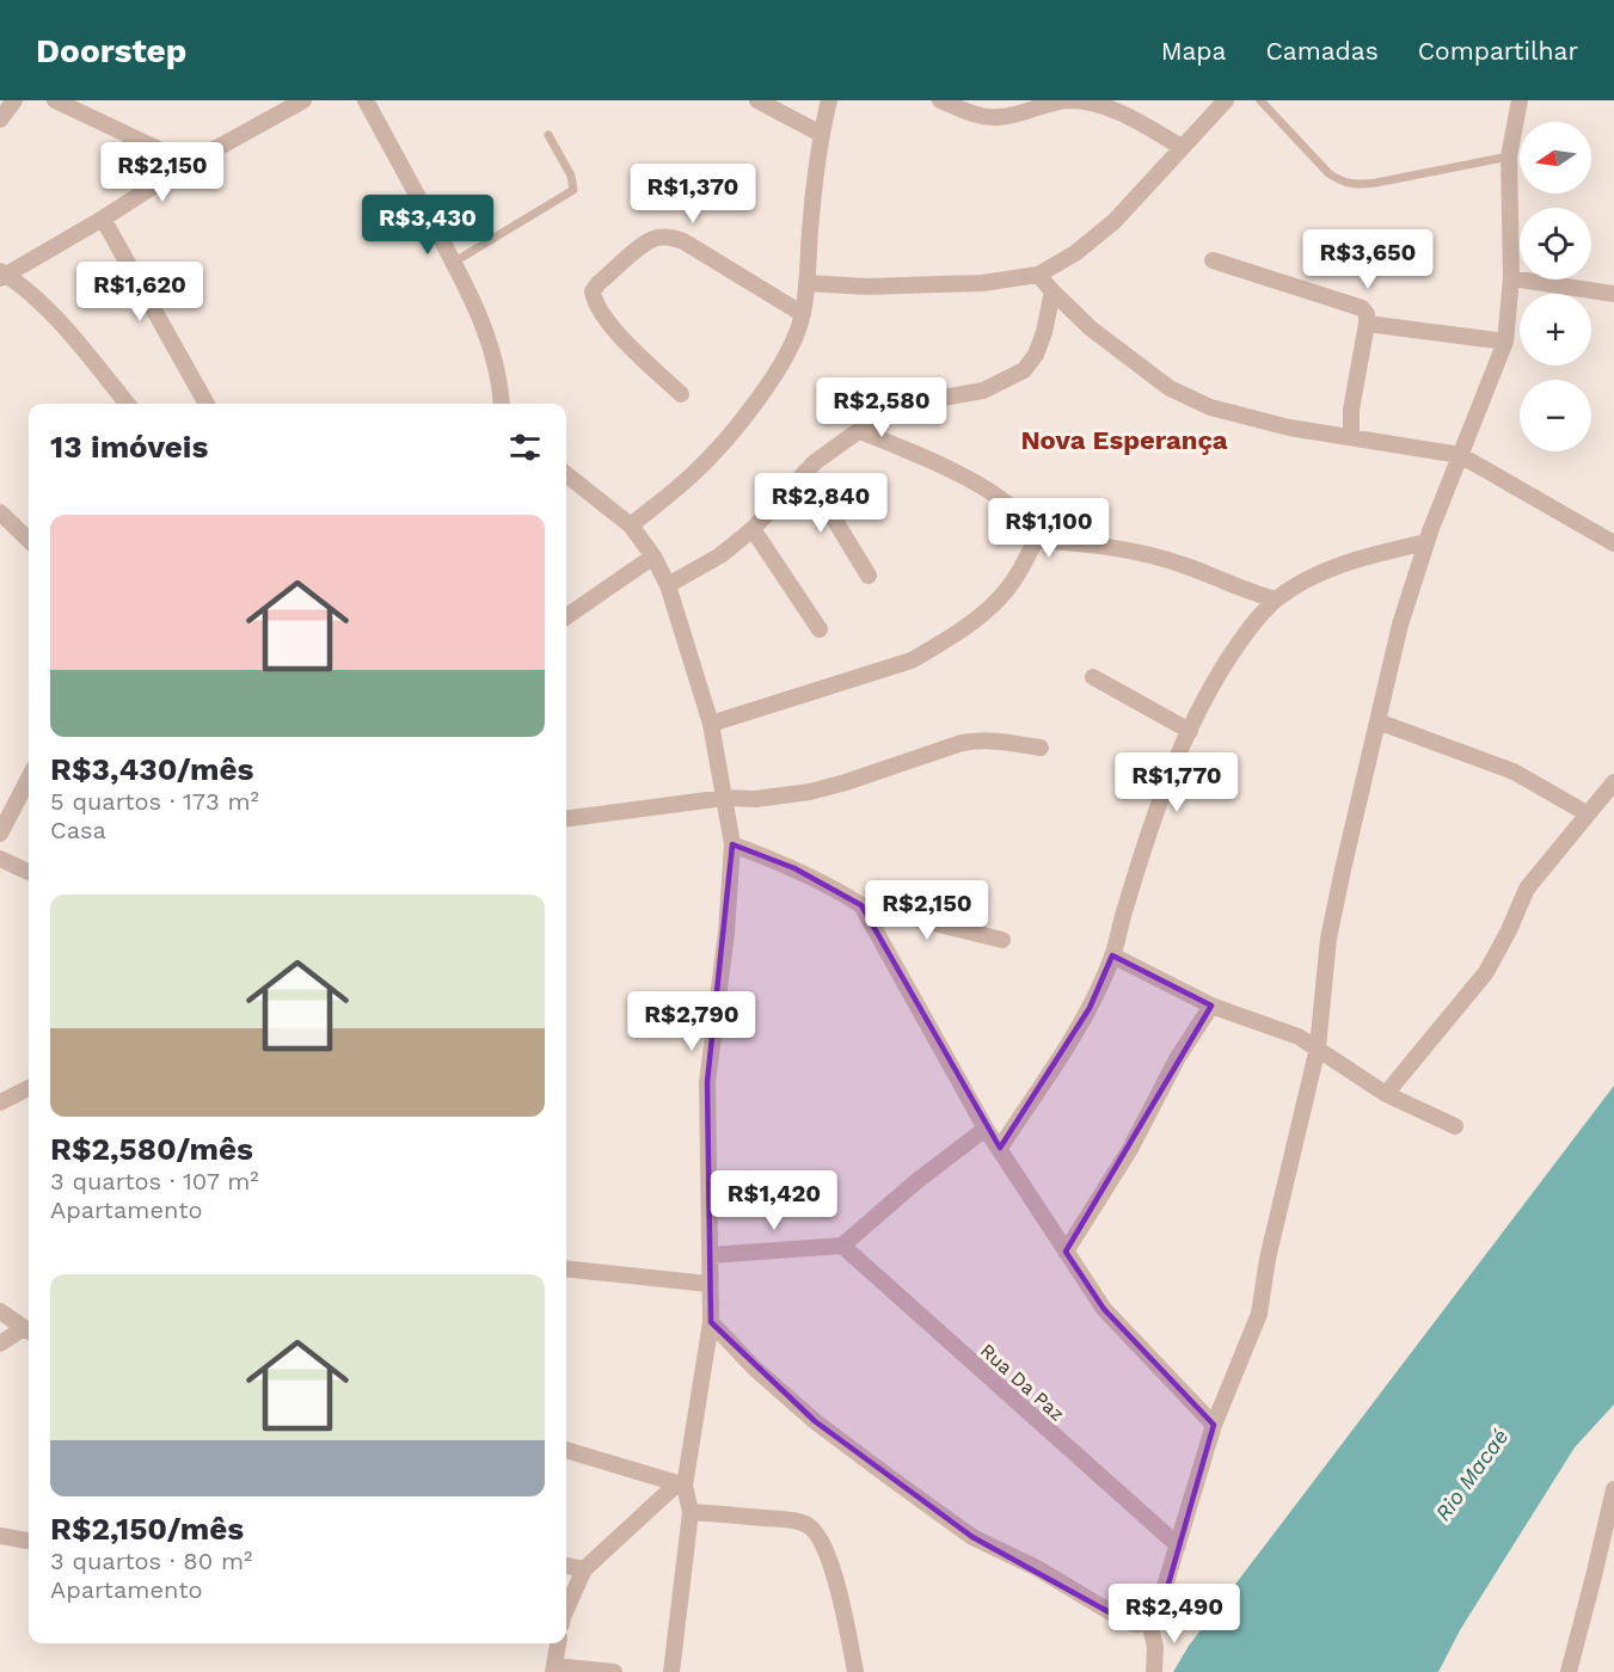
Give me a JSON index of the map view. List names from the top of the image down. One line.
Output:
{"streets":{"street":["Rua Da Paz"]},"districts":["Nova Esperança"],"water":["Rio Macaé"],"north":"left","page":{"header":"Doorstep","nav":["Mapa","Camadas","Compartilhar"],"map_buttons":["+","−"],"price":["R$2,150","R$1,370","R$3,430","R$3,650","R$1,620","R$2,580","R$2,840","R$1,100","R$1,770","R$2,150","R$2,790","R$1,420","R$2,490"],"heading":"13 imóveis","list":[{"name":"R$3,430/mês","note":"5 quartos · 173 m² · Casa"},{"name":"R$2,580/mês","note":"3 quartos · 107 m² · Apartamento"},{"name":"R$2,150/mês","note":"3 quartos · 80 m² · Apartamento"}]}}
